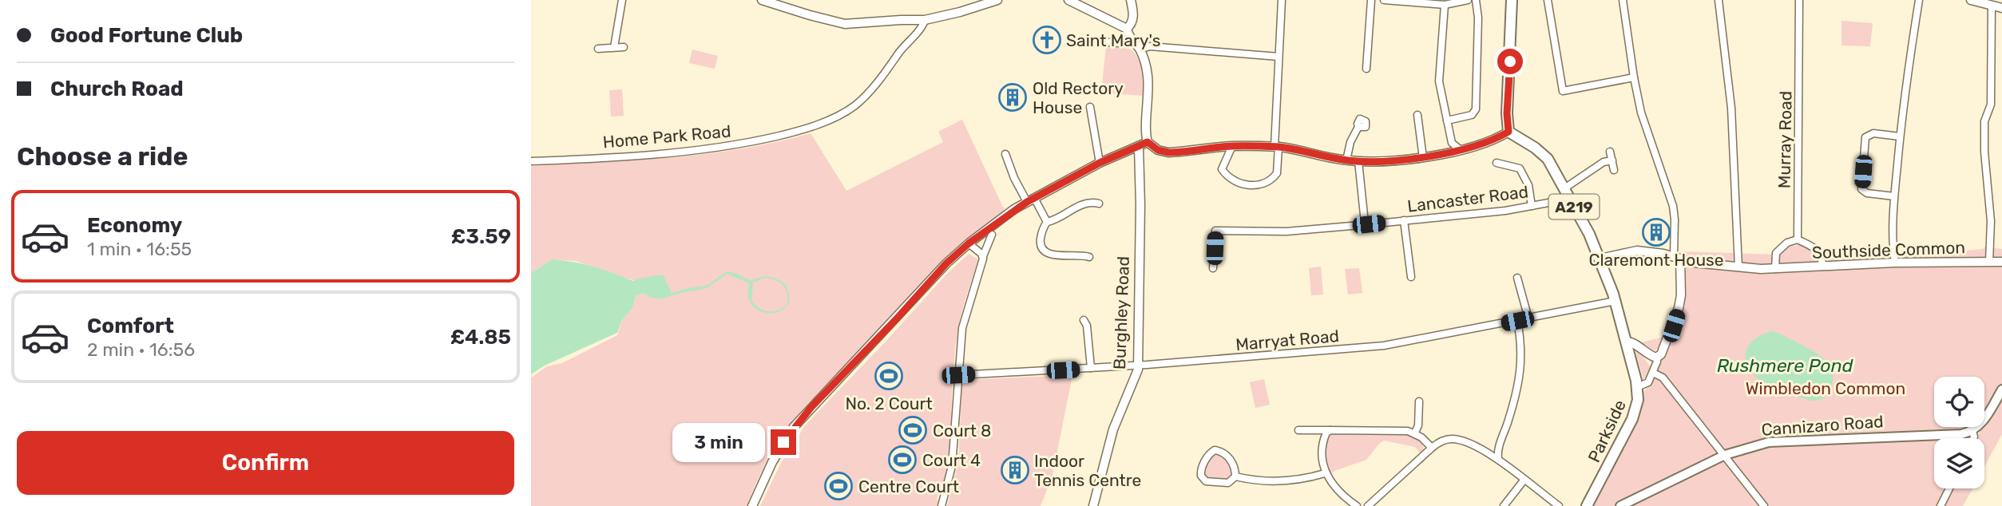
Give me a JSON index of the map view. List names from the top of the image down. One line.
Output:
{"streets":{"main road":["A219","Cannizaro Road","Parkside"],"street":["Home Park Road","Murray Road","Lancaster Road","Southside Common","Burghley Road","Marryat Road"]},"crossings":[["Murray Road","Southside Common"],["Lancaster Road","A219"],["A219","Southside Common"],["A219","Marryat Road"],["A219","Parkside"],["Burghley Road","Marryat Road"],["Marryat Road","Parkside"]],"water":["Rushmere Pond"],"parks":["Wimbledon Common"],"places":{"church":["Saint Mary's"],"building":["Old Rectory House","Claremont House","Indoor Tennis Centre"],"sports":["No. 2 Court","Court 8","Court 4","Centre Court"]},"page":{"banner":["Good Fortune Club","Church Road"],"heading":"Choose a ride","list":[{"name":"Economy","note":"1 min · 16:55","value":"£3.59"},{"name":"Comfort","note":"2 min · 16:56","value":"£4.85"}],"buttons":"Confirm","bubble":"3 min"}}
